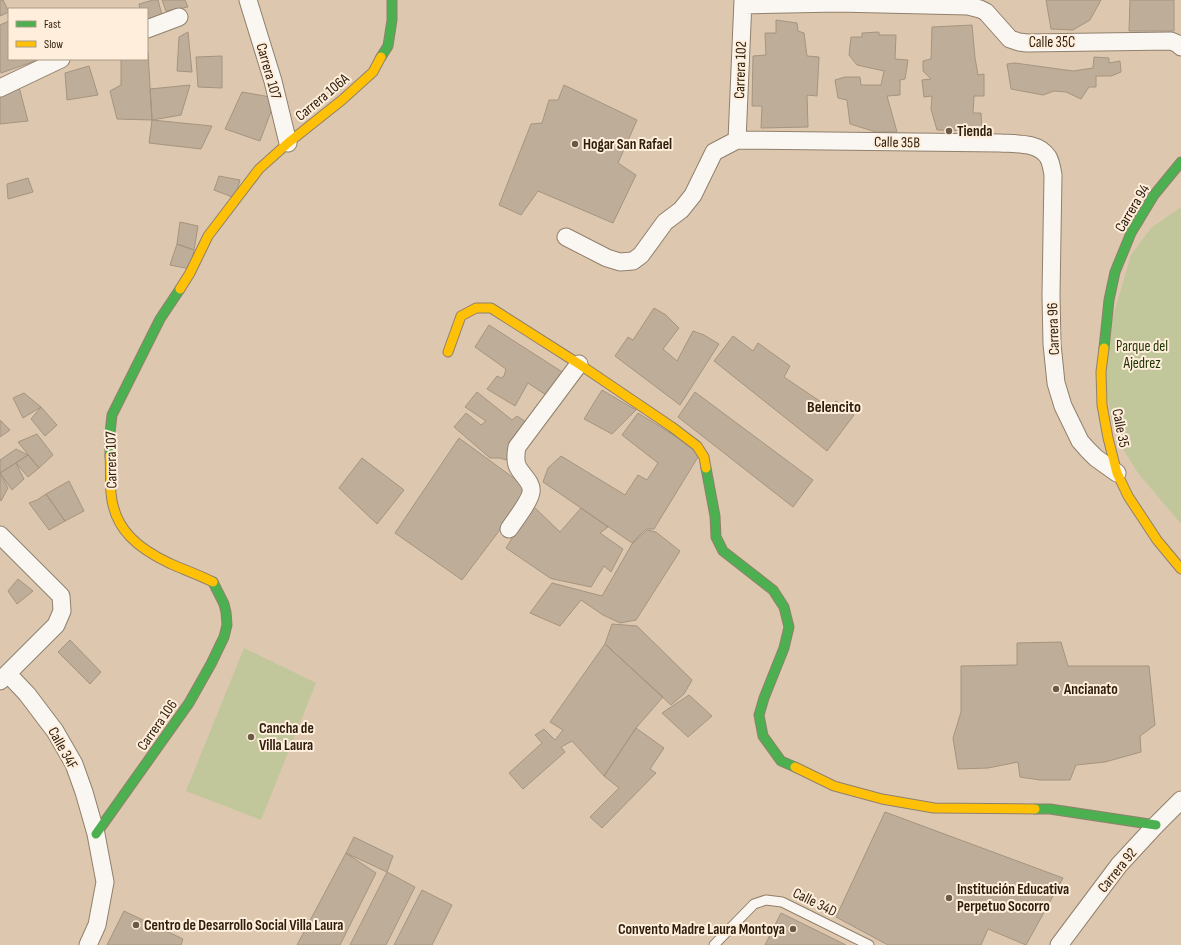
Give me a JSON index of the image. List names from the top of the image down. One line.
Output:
{"streets":{"street":["Calle 35C","Carrera 102","Carrera 107","Carrera 106A","Calle 35B","Carrera 94","Carrera 96","Calle 35","Carrera 106","Calle 34F","Carrera 92"],"lane":["Calle 34D"]},"crossings":[["Calle 35C","Carrera 102"],["Carrera 102","Calle 35B"],["Carrera 107","Carrera 106A"],["Carrera 107","Carrera 106"],["Calle 35B","Carrera 96"],["Carrera 94","Calle 35"],["Carrera 96","Calle 35"],["Carrera 106","Calle 34F"]],"districts":["Belencito"],"parks":["Parque del Ajedrez"],"places":["Tienda","Hogar San Rafael","Ancianato","Cancha de Villa Laura","Institución Educativa Perpetuo Socorro","Centro de Desarrollo Social Villa Laura","Convento Madre Laura Montoya"],"legend":["Fast","Slow"]}
